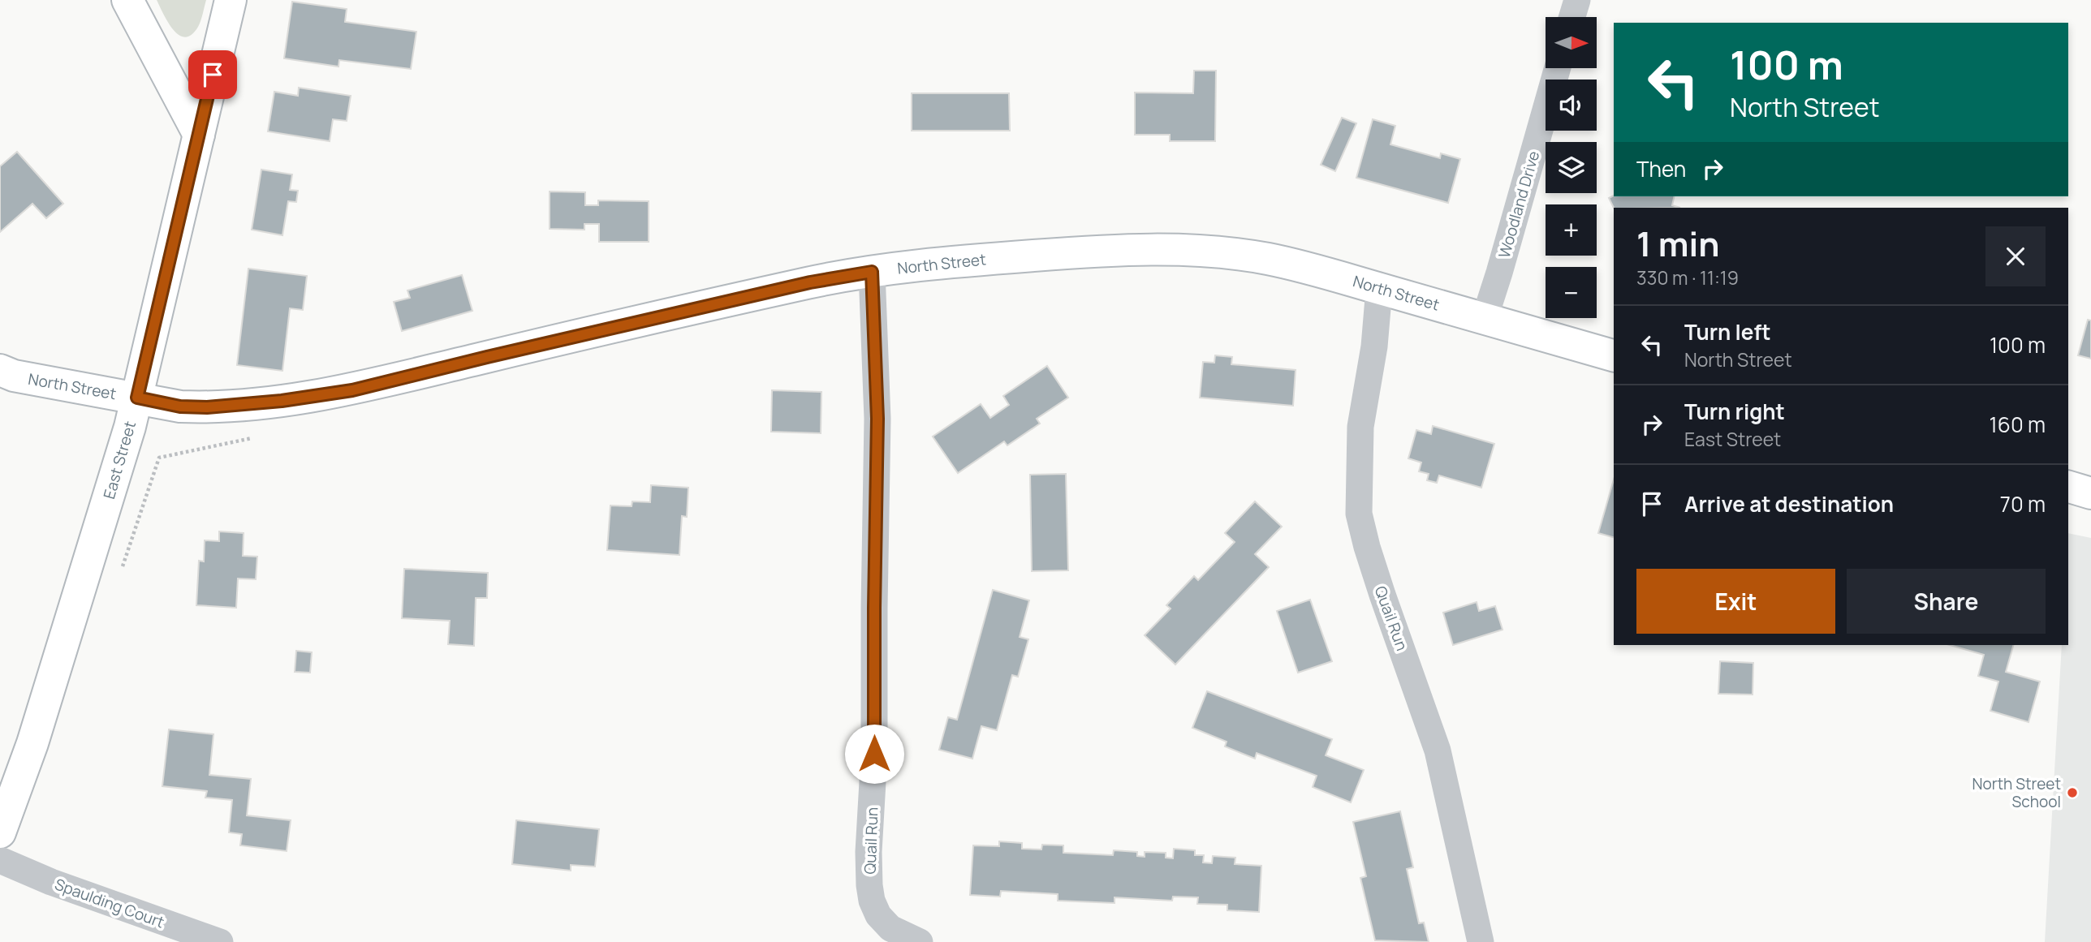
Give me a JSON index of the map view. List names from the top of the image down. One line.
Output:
{"streets":{"main road":["North Street","East Street"],"street":["Woodland Drive","Quail Run","Spaulding Court"]},"crossings":[["Woodland Drive","North Street"],["North Street","East Street"],["North Street","Quail Run"]],"places":["North Street School"],"north":"right","page":{"map_buttons":["+","−"],"turn":["100 m","North Street"],"then":"Then","heading":["1 min","330 m · 11:19"],"list":[{"name":"Turn left","note":"North Street","value":"100 m"},{"name":"Turn right","note":"East Street","value":"160 m"},{"name":"Arrive at destination","value":"70 m"}],"buttons":["Exit","Share"]}}
